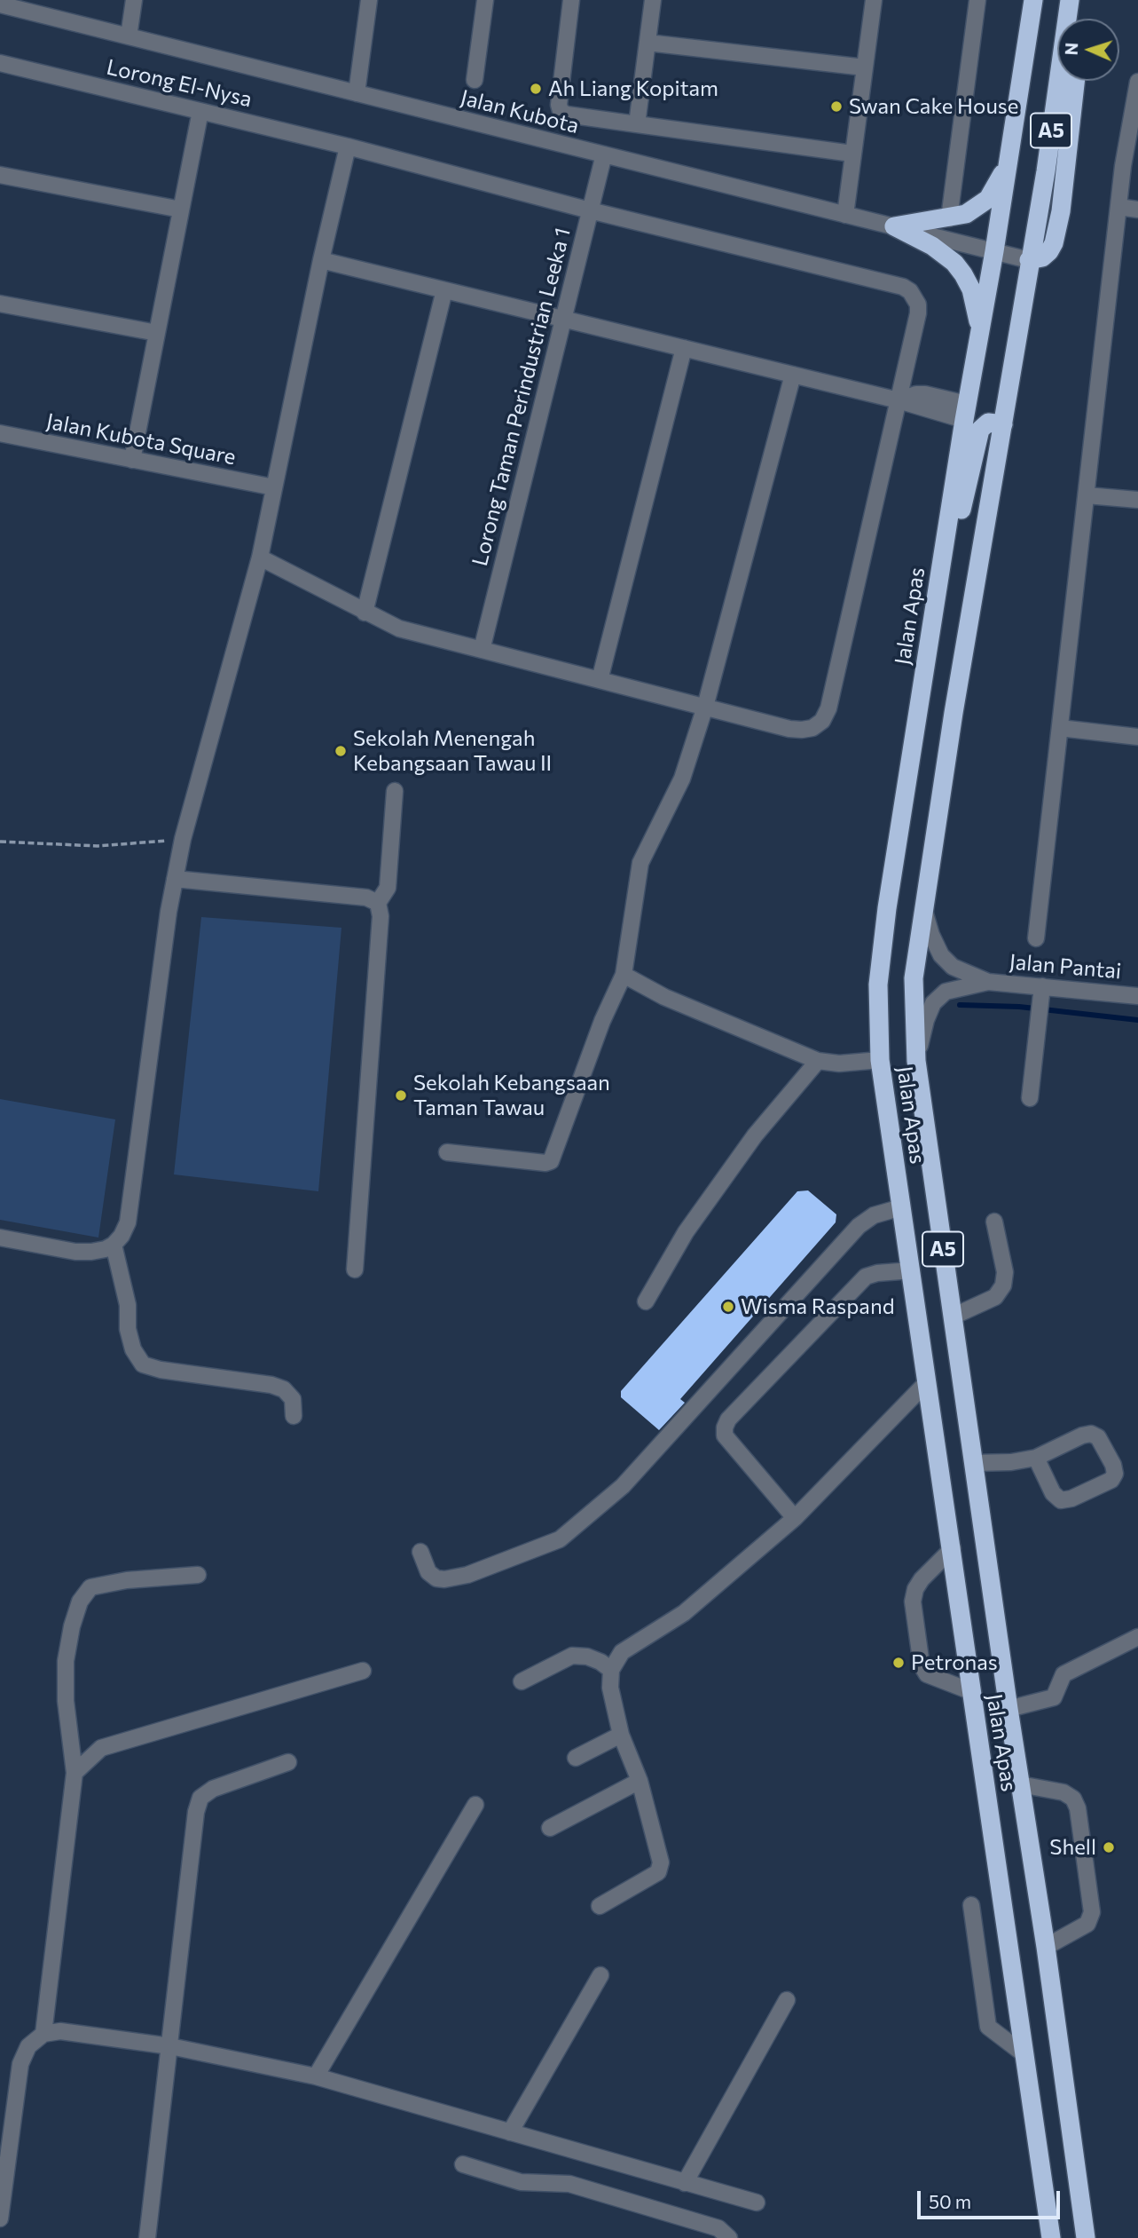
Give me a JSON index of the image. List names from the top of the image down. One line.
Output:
{"streets":{"highway":["A5","Jalan Apas"],"street":["Lorong El-Nysa","Jalan Kubota","Lorong Taman Perindustrian Leeka 1","Jalan Kubota Square","Jalan Pantai"]},"crossings":[["Lorong El-Nysa","Lorong Taman Perindustrian Leeka 1"],["Jalan Kubota","Lorong Taman Perindustrian Leeka 1"],["Jalan Kubota","Jalan Apas"]],"places":["Ah Liang Kopitam","Swan Cake House","Sekolah Menengah Kebangsaan Tawau II","Sekolah Kebangsaan Taman Tawau","Wisma Raspand","Petronas","Shell"],"scale_bar":"50 m","north":"left"}
